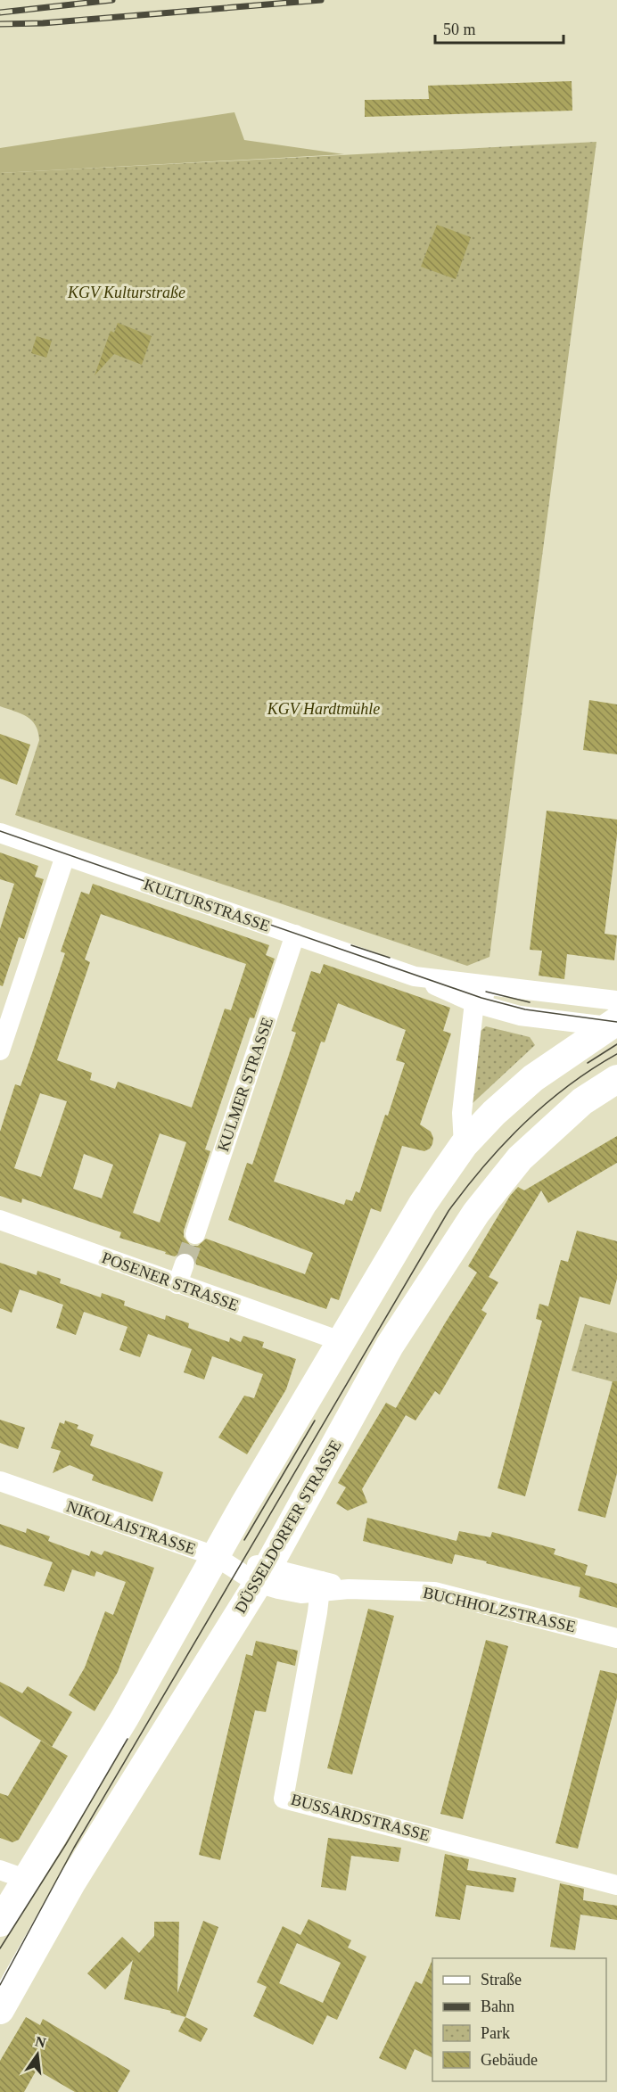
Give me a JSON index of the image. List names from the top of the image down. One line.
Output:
{"streets":{"main road":["DÜSSELDORFER STRASSE"],"street":["KULTURSTRASSE","KULMER STRASSE","POSENER STRASSE","NIKOLAISTRASSE","BUCHHOLZSTRASSE","BUSSARDSTRASSE"]},"crossings":[["KULTURSTRASSE","KULMER STRASSE"],["DÜSSELDORFER STRASSE","NIKOLAISTRASSE"],["DÜSSELDORFER STRASSE","BUCHHOLZSTRASSE"],["NIKOLAISTRASSE","BUCHHOLZSTRASSE"],["BUCHHOLZSTRASSE","BUSSARDSTRASSE"]],"parks":["KGV Kulturstraße","KGV Hardtmühle"],"legend":["Straße","Bahn","Park","Gebäude"],"scale_bar":"50 m","north":"top"}
